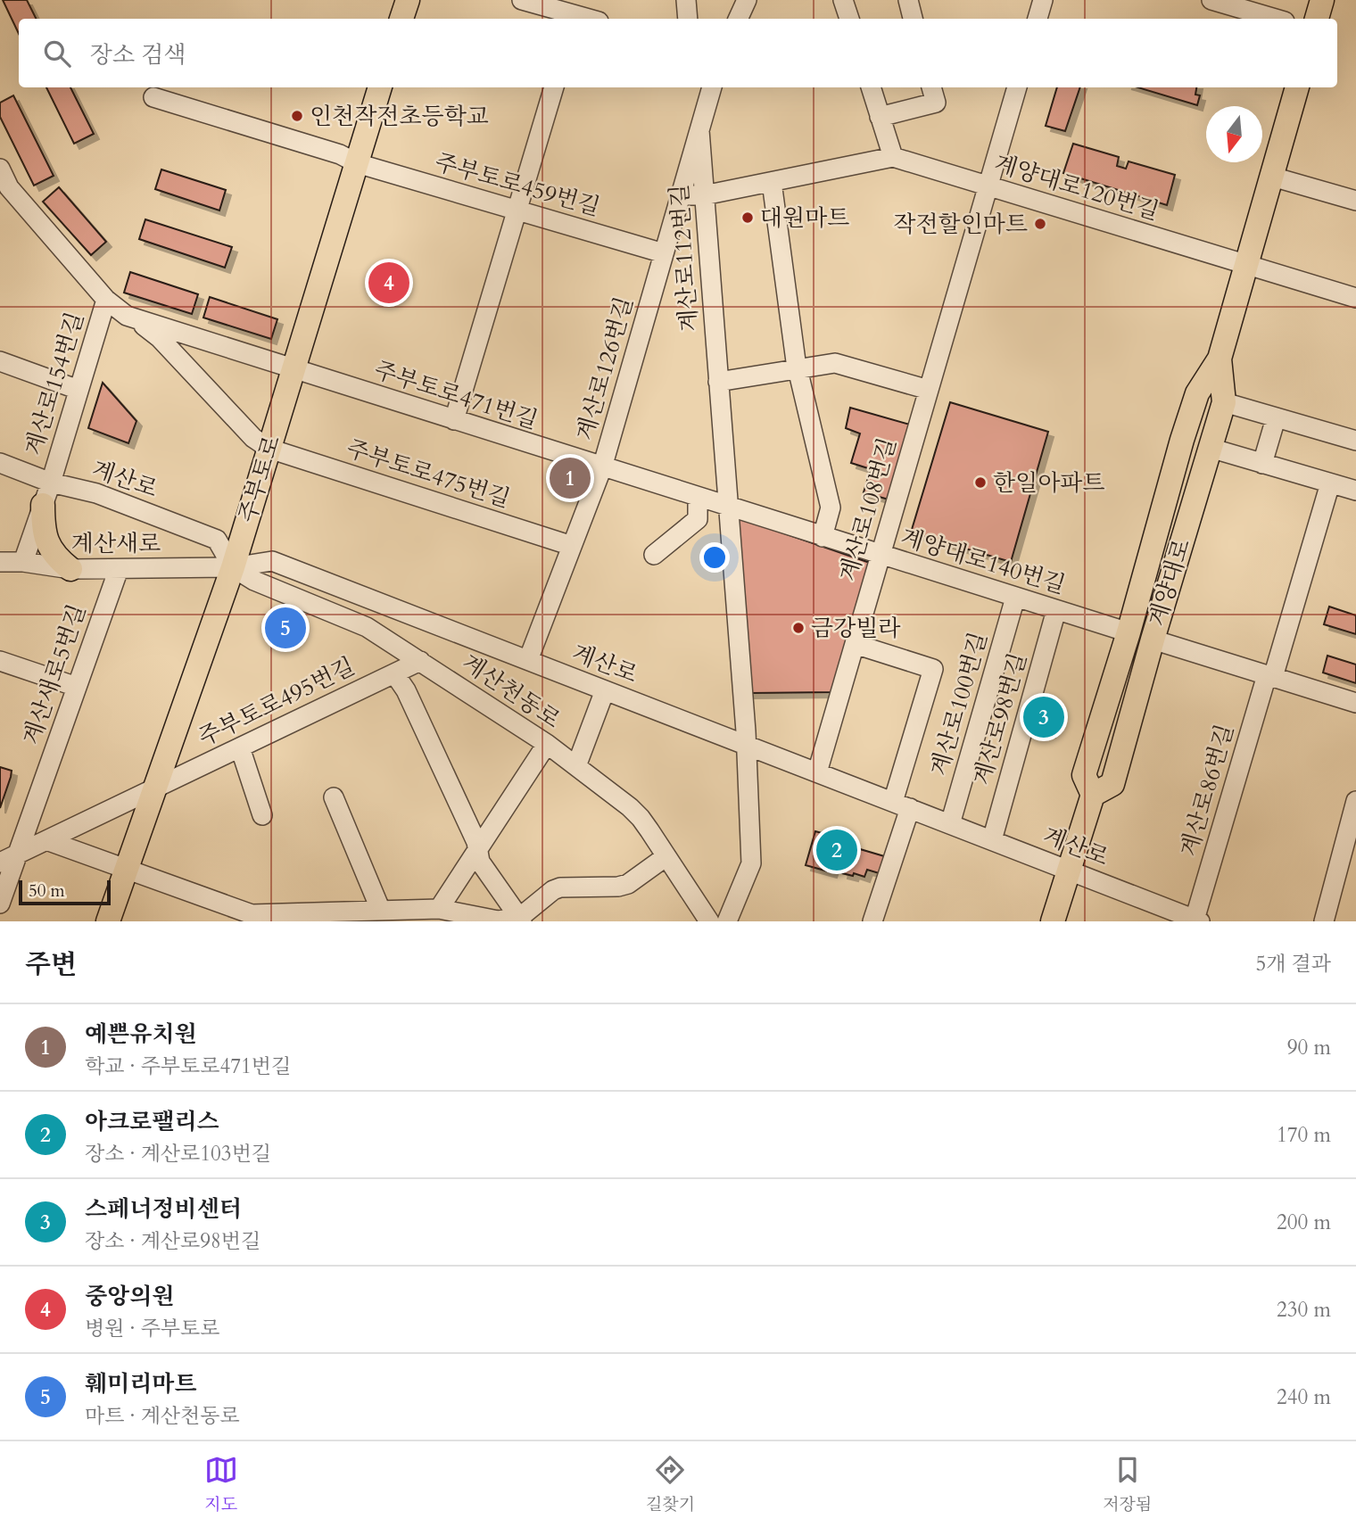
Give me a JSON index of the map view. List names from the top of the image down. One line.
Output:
{"streets":{"main road":["주부토로","계양대로"],"street":["주부토로459번길","계양대로120번길","계산로112번길","계산로126번길","계산로154번길","주부토로471번길","주부토로475번길","계산로","계산로108번길","계산새로","계양대로140번길","계산새로5번길","계산천동로","주부토로495번길","계산로100번길","계산로98번길","계산로86번길"]},"crossings":[["주부토로459번길","계산로126번길"],["주부토로459번길","주부토로"],["계양대로120번길","계산로112번길"],["계양대로120번길","계산로126번길"],["계양대로120번길","계산로108번길"],["계양대로120번길","계양대로"],["계산로112번길","계산로126번길"],["계산로112번길","계산로"],["계산로112번길","계양대로140번길"],["계산로126번길","주부토로471번길"],["계산로126번길","주부토로475번길"],["계산로126번길","계산로"],["계산로126번길","계양대로140번길"],["계산로154번길","계산로"],["계산로154번길","계산새로"],["주부토로471번길","주부토로"],["주부토로471번길","계양대로140번길"],["주부토로475번길","주부토로"],["계산로","주부토로"],["계산로","계산로108번길"],["계산로","계산새로"],["계산로","계양대로"],["계산로","계산천동로"],["계산로","계산로100번길"],["계산로","계산로98번길"],["계산로","계산로86번길"],["주부토로","계산새로"],["주부토로","계산천동로"],["주부토로","주부토로495번길"],["계산로108번길","계양대로140번길"],["계산새로","계산새로5번길"],["계산새로","계산천동로"],["계양대로140번길","계양대로"],["계양대로140번길","계산로100번길"],["계양대로140번길","계산로98번길"],["계산새로5번길","주부토로495번길"],["계산천동로","주부토로495번길"]],"places":["인천작전초등학교","대원마트","작전할인마트","한일아파트","금강빌라"],"scale_bar":"50 m","north":"bottom","page":{"search":"장소 검색","pins":["4","1","5","3","2"],"scale":"50 m","heading":["주변","5개 결과"],"list":[{"mark":"1","name":"예쁜유치원","note":"학교 · 주부토로471번길","value":"90 m"},{"mark":"2","name":"아크로팰리스","note":"장소 · 계산로103번길","value":"170 m"},{"mark":"3","name":"스페너정비센터","note":"장소 · 계산로98번길","value":"200 m"},{"mark":"4","name":"중앙의원","note":"병원 · 주부토로","value":"230 m"},{"mark":"5","name":"훼미리마트","note":"마트 · 계산천동로","value":"240 m"}],"nav":["지도","길찾기","저장됨"]}}
